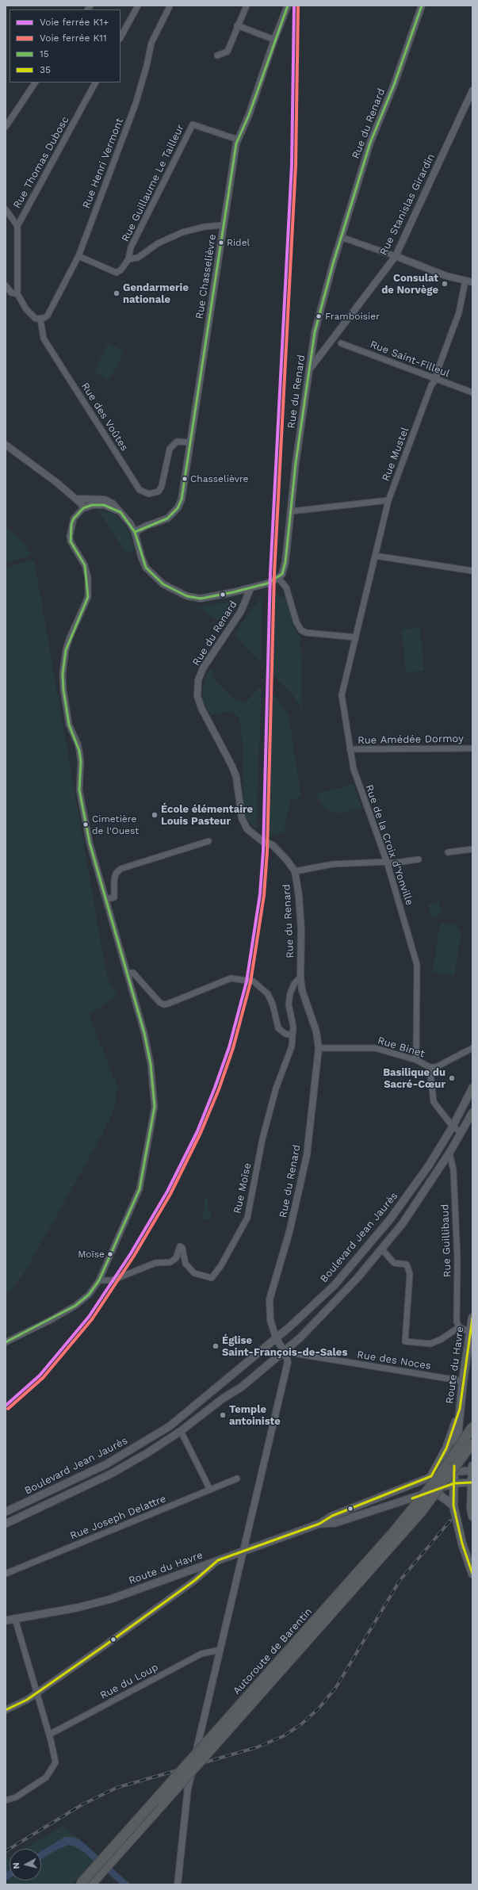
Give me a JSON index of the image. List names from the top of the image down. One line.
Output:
{"streets":{"highway":["Autoroute de Barentin"],"main road":["Boulevard Jean Jaurès","Route du Havre"],"street":["Rue du Renard","Rue Thomas Dubosc","Rue Henri Vermont","Rue Guillaume Le Tailleur","Rue Stanislas Girardin","Rue Chasselièvre","Rue Saint-Filleul","Rue des Voûtes","Rue Mustel","Rue Amédée Dormoy","Rue de la Croix d'Yonville","Rue Binet","Rue Moïse","Rue Guillibaud","Rue des Noces","Rue Joseph Delattre","Rue du Loup"]},"crossings":[["Rue du Renard","Rue Stanislas Girardin"],["Rue du Renard","Rue Binet"],["Rue du Renard","Rue Moïse"],["Rue du Renard","Boulevard Jean Jaurès"],["Rue du Renard","Rue des Noces"],["Rue Henri Vermont","Rue des Voûtes"],["Rue Guillaume Le Tailleur","Rue Chasselièvre"],["Rue Chasselièvre","Rue des Voûtes"],["Rue Saint-Filleul","Rue Mustel"],["Rue Mustel","Rue de la Croix d'Yonville"],["Rue Amédée Dormoy","Rue de la Croix d'Yonville"],["Rue de la Croix d'Yonville","Rue Binet"],["Boulevard Jean Jaurès","Rue Guillibaud"],["Boulevard Jean Jaurès","Rue des Noces"],["Rue des Noces","Route du Havre"]],"places":["Ridel","Consulat de Norvège","Gendarmerie nationale","Framboisier","Chasselièvre","École élémentaire Louis Pasteur","Cimetière de l'Ouest","Basilique du Sacré-Cœur","Moïse","Église Saint-François-de-Sales","Temple antoiniste"],"lines":["rail line K1+","rail line K11","transit line 15","transit line 35"],"legend":["Voie ferrée K1+","Voie ferrée K11","15","35"],"north":"left"}
